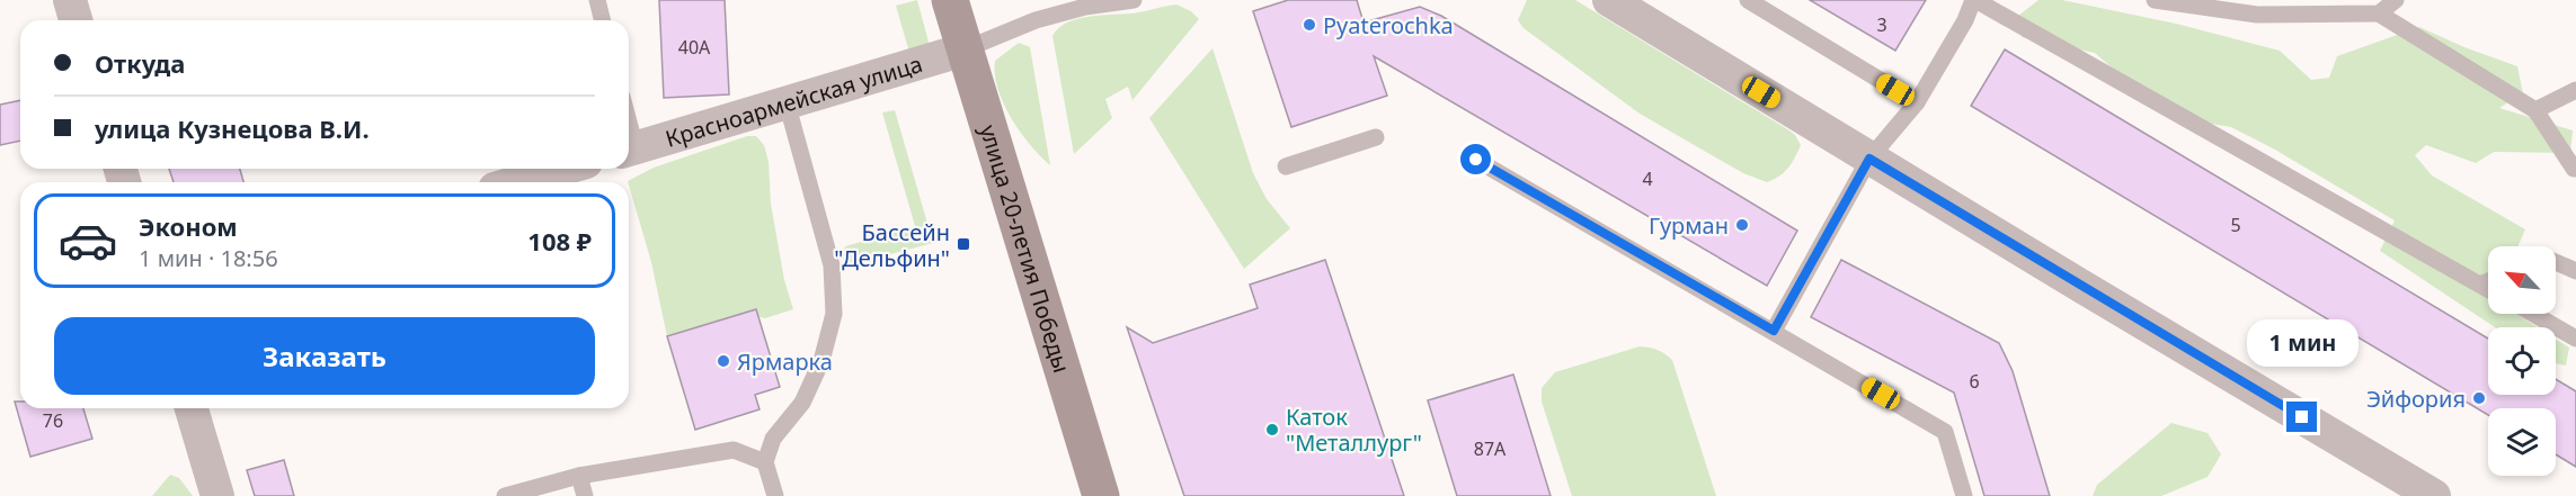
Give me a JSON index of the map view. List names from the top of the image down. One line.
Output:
{"streets":{"street":["Красноармейская улица","улица 20-летия Победы"]},"crossings":[["Красноармейская улица","улица 20-летия Победы"]],"places":{"other":["Pyaterochka","Гурман","Ярмарка","Эйфория","Каток \"Металлург\""],"transit":["Бассейн \"Дельфин\""]},"house_numbers":["3","40А","4","5","6","76","87А"],"north":"top left","page":{"banner":["Откуда","улица Кузнецова В.И."],"list":[{"name":"Эконом","note":"1 мин · 18:56","value":"108 ₽"}],"buttons":"Заказать","bubble":"1 мин"}}
